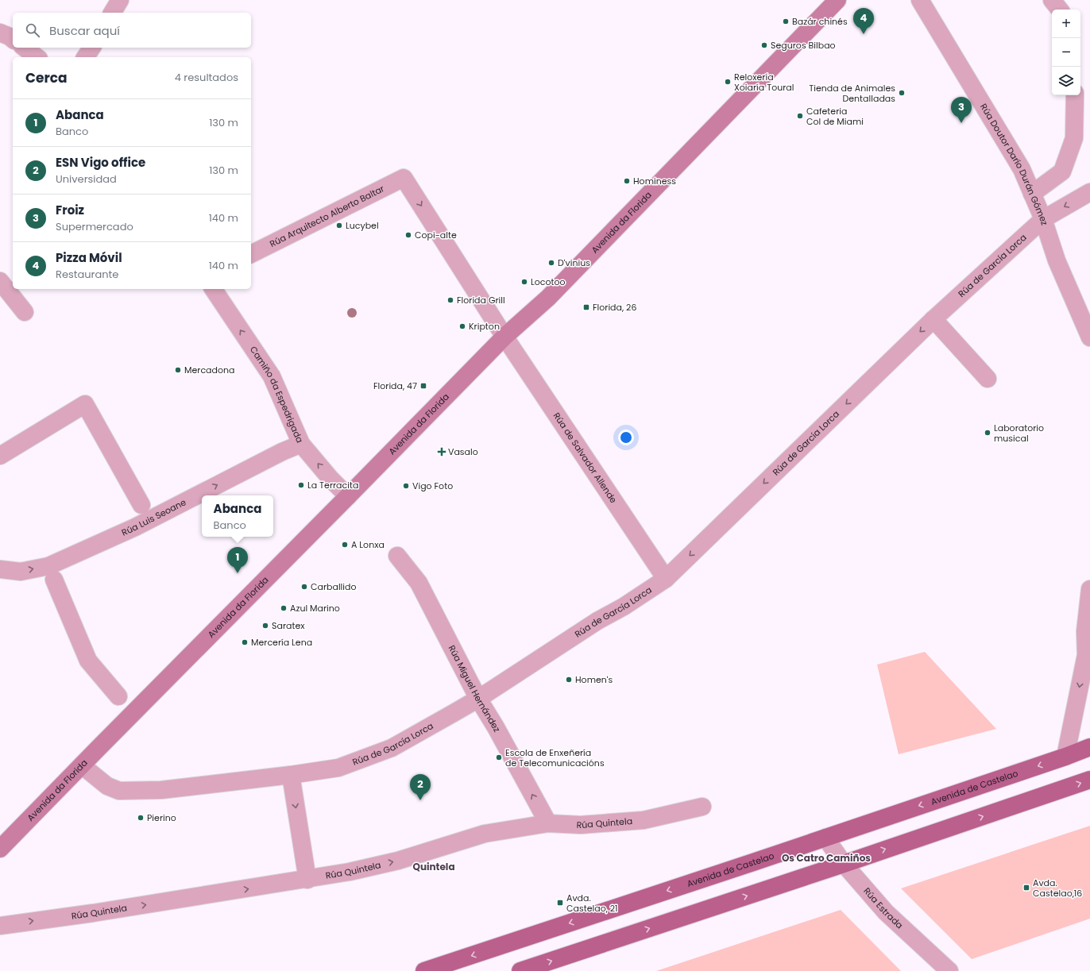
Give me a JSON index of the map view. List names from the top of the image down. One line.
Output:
{"streets":{"main road":["Avenida da Florida","Avenida de Castelao"],"street":["Rúa Doutor Darío Durán Gómez","Rúa Arquitecto Alberto Baltar","Rúa de García Lorca","Camiño da Espedrigada","Rúa de Salvador Allende","Rúa Luis Seoane","Rúa Miguel Hernández","Rúa Quintela","Rúa Estrada"]},"crossings":[["Rúa Doutor Darío Durán Gómez","Rúa de García Lorca"],["Rúa Arquitecto Alberto Baltar","Rúa de Salvador Allende"],["Avenida da Florida","Rúa de García Lorca"],["Avenida da Florida","Camiño da Espedrigada"],["Avenida da Florida","Rúa de Salvador Allende"],["Rúa de García Lorca","Rúa de Salvador Allende"],["Rúa de García Lorca","Rúa Miguel Hernández"],["Camiño da Espedrigada","Rúa Luis Seoane"],["Rúa Miguel Hernández","Rúa Quintela"],["Avenida de Castelao","Rúa Estrada"]],"one_way":["Camiño da Espedrigada","Rúa de Salvador Allende","Rúa Luis Seoane","Rúa Miguel Hernández","Rúa Quintela"],"districts":["Os Catro Camiños","Quintela"],"places":{"other":["Bazár chinés","Seguros Bilbao","Reloxería Xoiaría Toural","Tienda de Animales Dentalladas","Cafeteria Col de Miami","Hominess","Lucybel","Copi-alte","D'vinius","Locotoo","Florida Grill","Kripton","Mercadona","Laboratorio musical","La Terracita","Vigo Foto","A Lonxa","Carballido","Azul Marino","Saratex","Mercería Lena","Homen's","Escola de Enxeñería de Telecomunicacións","Pierino"],"transit":["Florida, 26","Florida, 47","Avda. Castelao,16","Avda. Castelao, 21"],"health":["Vasalo"]},"page":{"pins":["4","3","1","2"],"map_buttons":["+","−"],"search":"Buscar aquí","heading":["Cerca","4 resultados"],"list":[{"mark":"1","name":"Abanca","note":"Banco","value":"130 m"},{"mark":"2","name":"ESN Vigo office","note":"Universidad","value":"130 m"},{"mark":"3","name":"Froiz","note":"Supermercado","value":"140 m"},{"mark":"4","name":"Pizza Móvil","note":"Restaurante","value":"140 m"}],"popup":["Abanca","Banco"]}}
